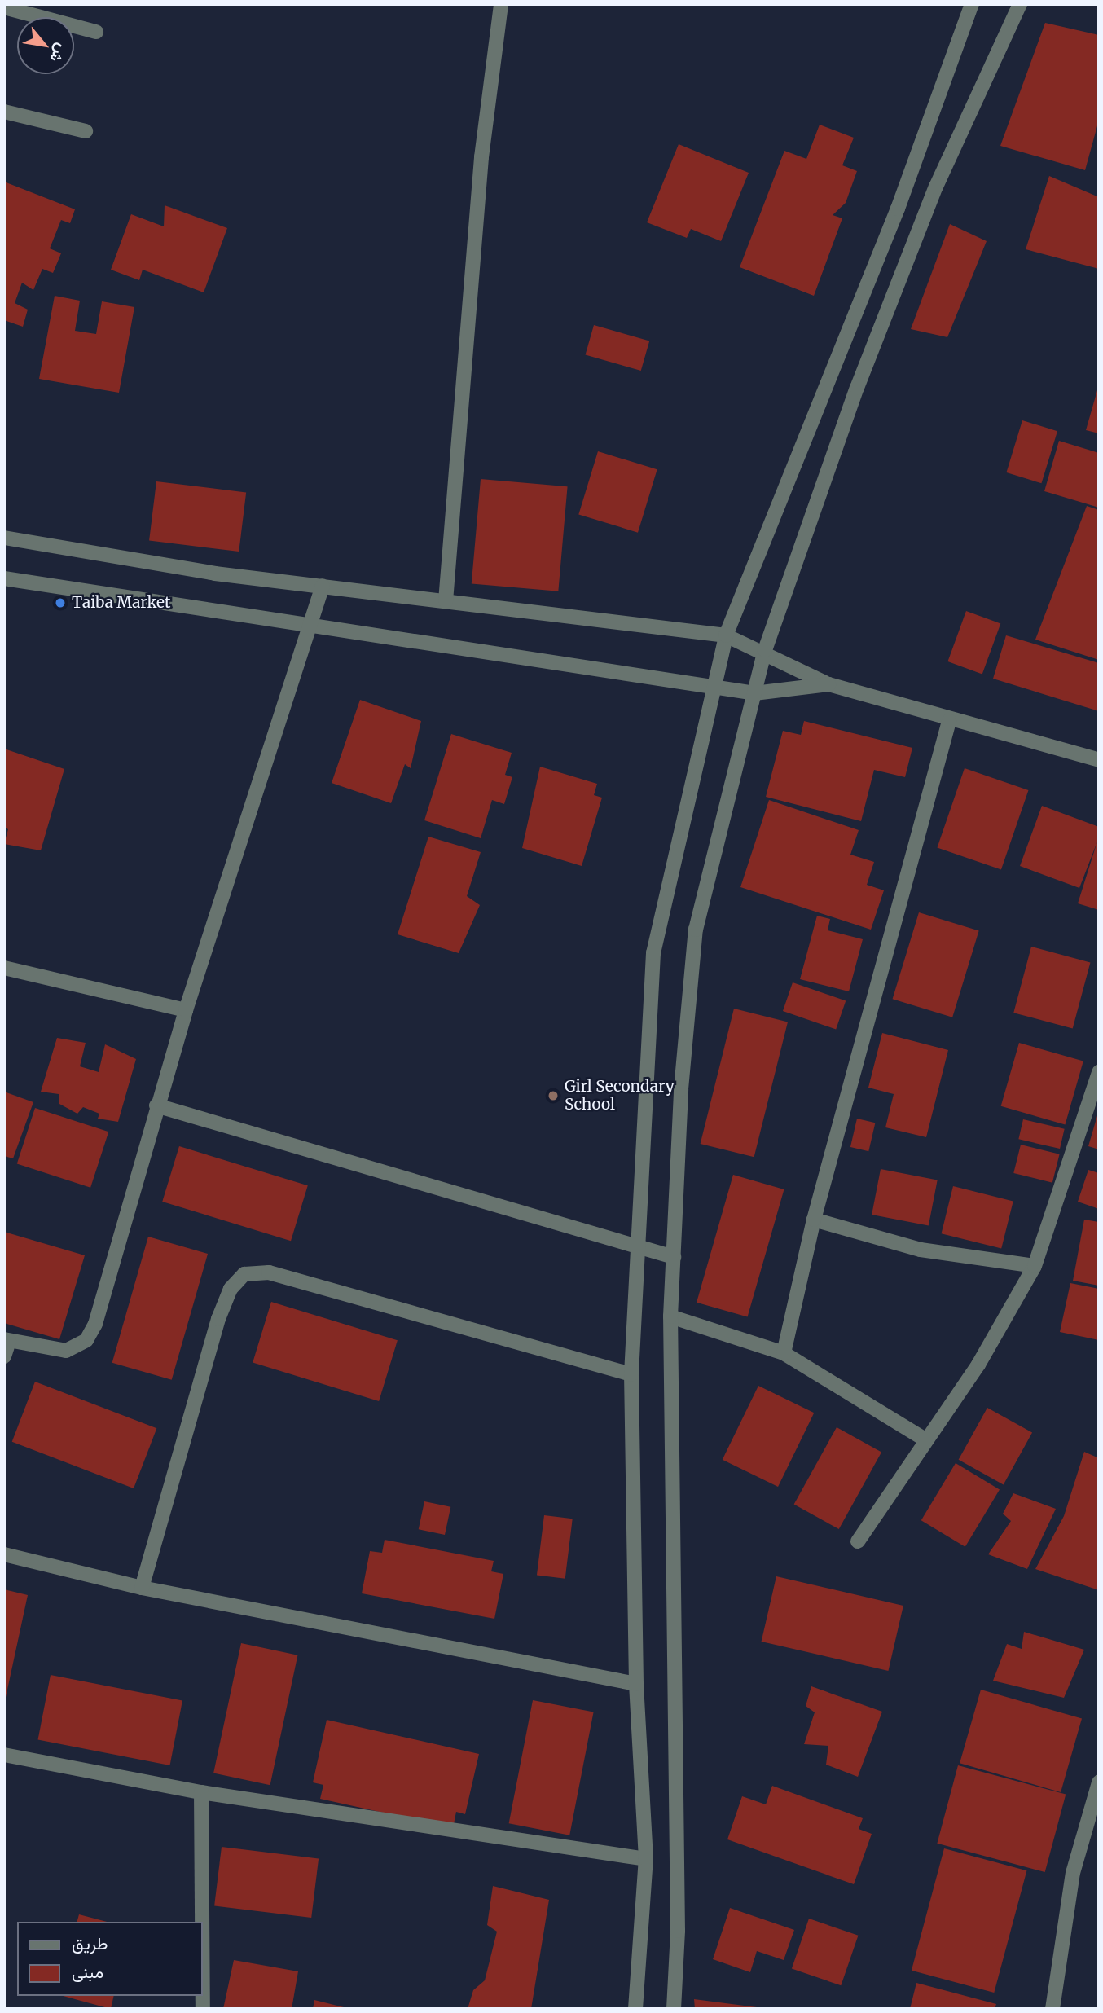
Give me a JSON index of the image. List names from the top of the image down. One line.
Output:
{"places":["Taiba Market","Girl Secondary School"],"legend":["طريق","مبنى"],"north":"bottom right"}
